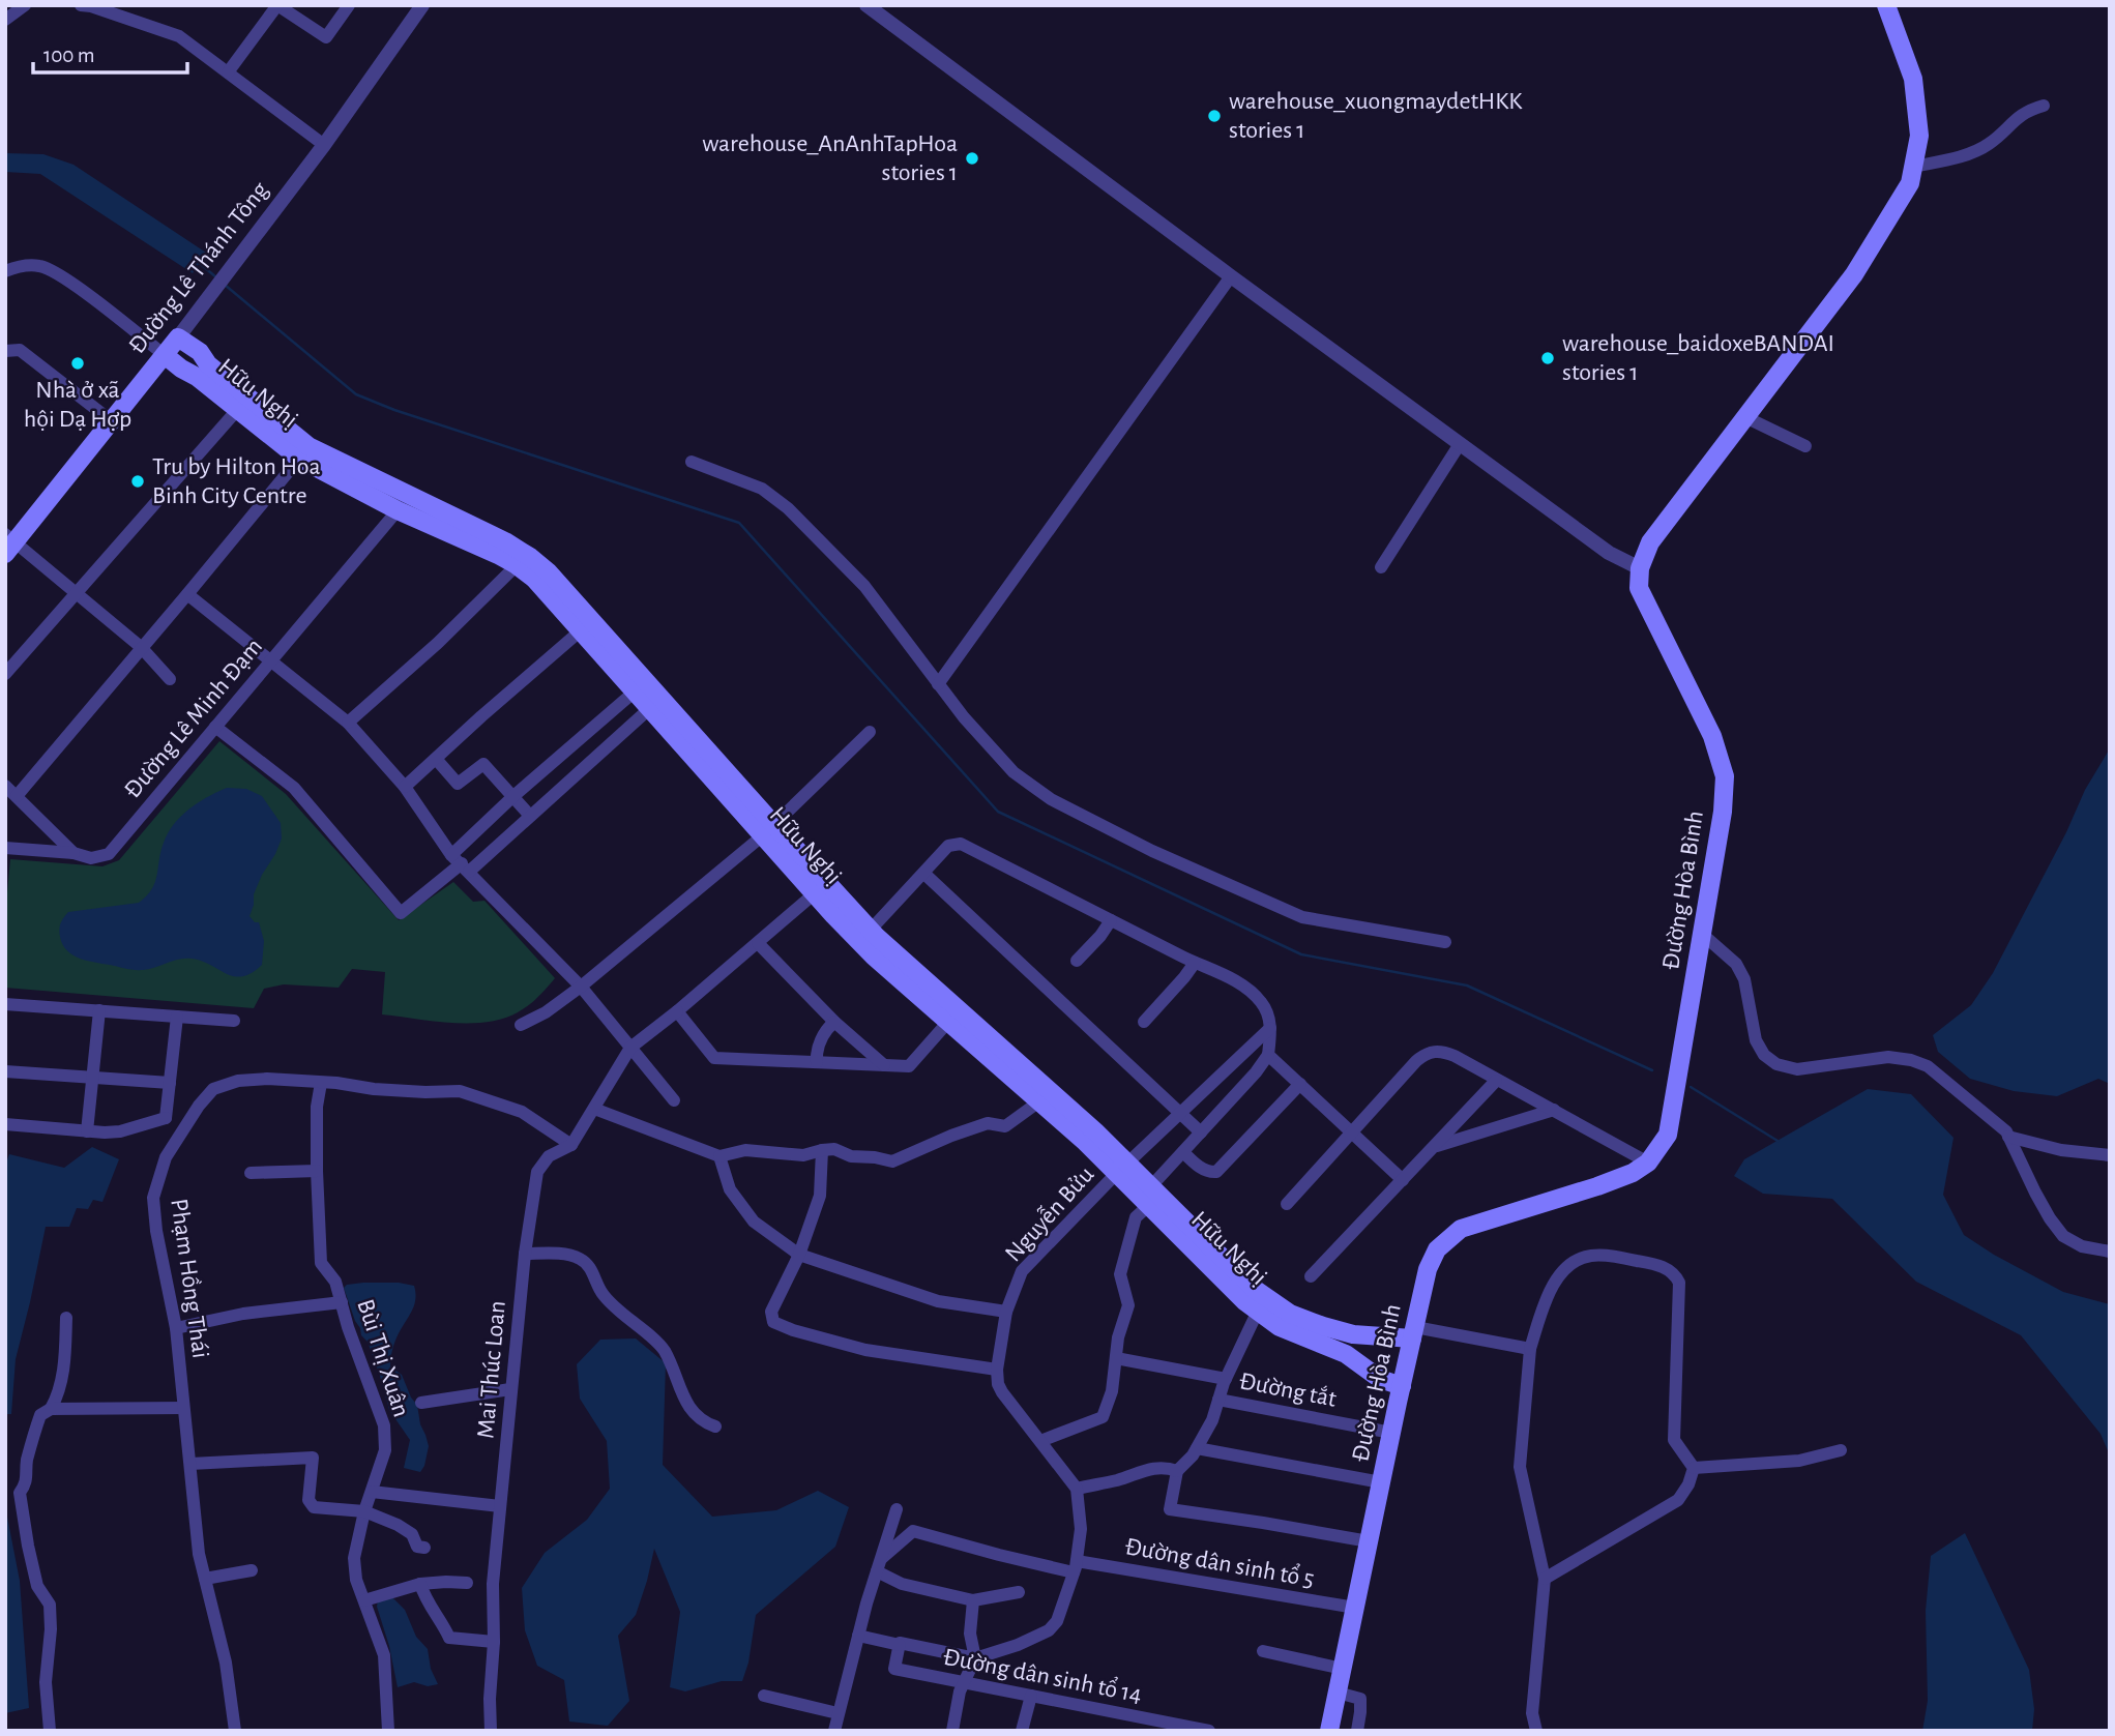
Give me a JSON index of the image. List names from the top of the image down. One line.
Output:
{"streets":{"main road":["Đường Lê Thánh Tông","Hữu Nghị","Đường Hòa Bình"],"street":["Đường Lê Minh Đạm","Nguyễn Bửu","Phạm Hồng Thái","Bùi Thị Xuân","Mai Thúc Loan","Đường tắt","Đường dân sinh tổ 5","Đường dân sinh tổ 14"]},"crossings":[["Đường Lê Thánh Tông","Hữu Nghị"],["Hữu Nghị","Đường Lê Minh Đạm"],["Hữu Nghị","Đường Hòa Bình"],["Hữu Nghị","Nguyễn Bửu"],["Đường Hòa Bình","Đường tắt"],["Đường Hòa Bình","Đường dân sinh tổ 5"],["Phạm Hồng Thái","Bùi Thị Xuân"],["Phạm Hồng Thái","Mai Thúc Loan"]],"places":["warehouse_xuongmaydetHKK stories 1","warehouse_AnAnhTapHoa stories 1","warehouse_baidoxeBANDAI stories 1","Nhà ở xã hội Dạ Hợp","Tru by Hilton Hoa Binh City Centre"],"scale_bar":"100 m"}
